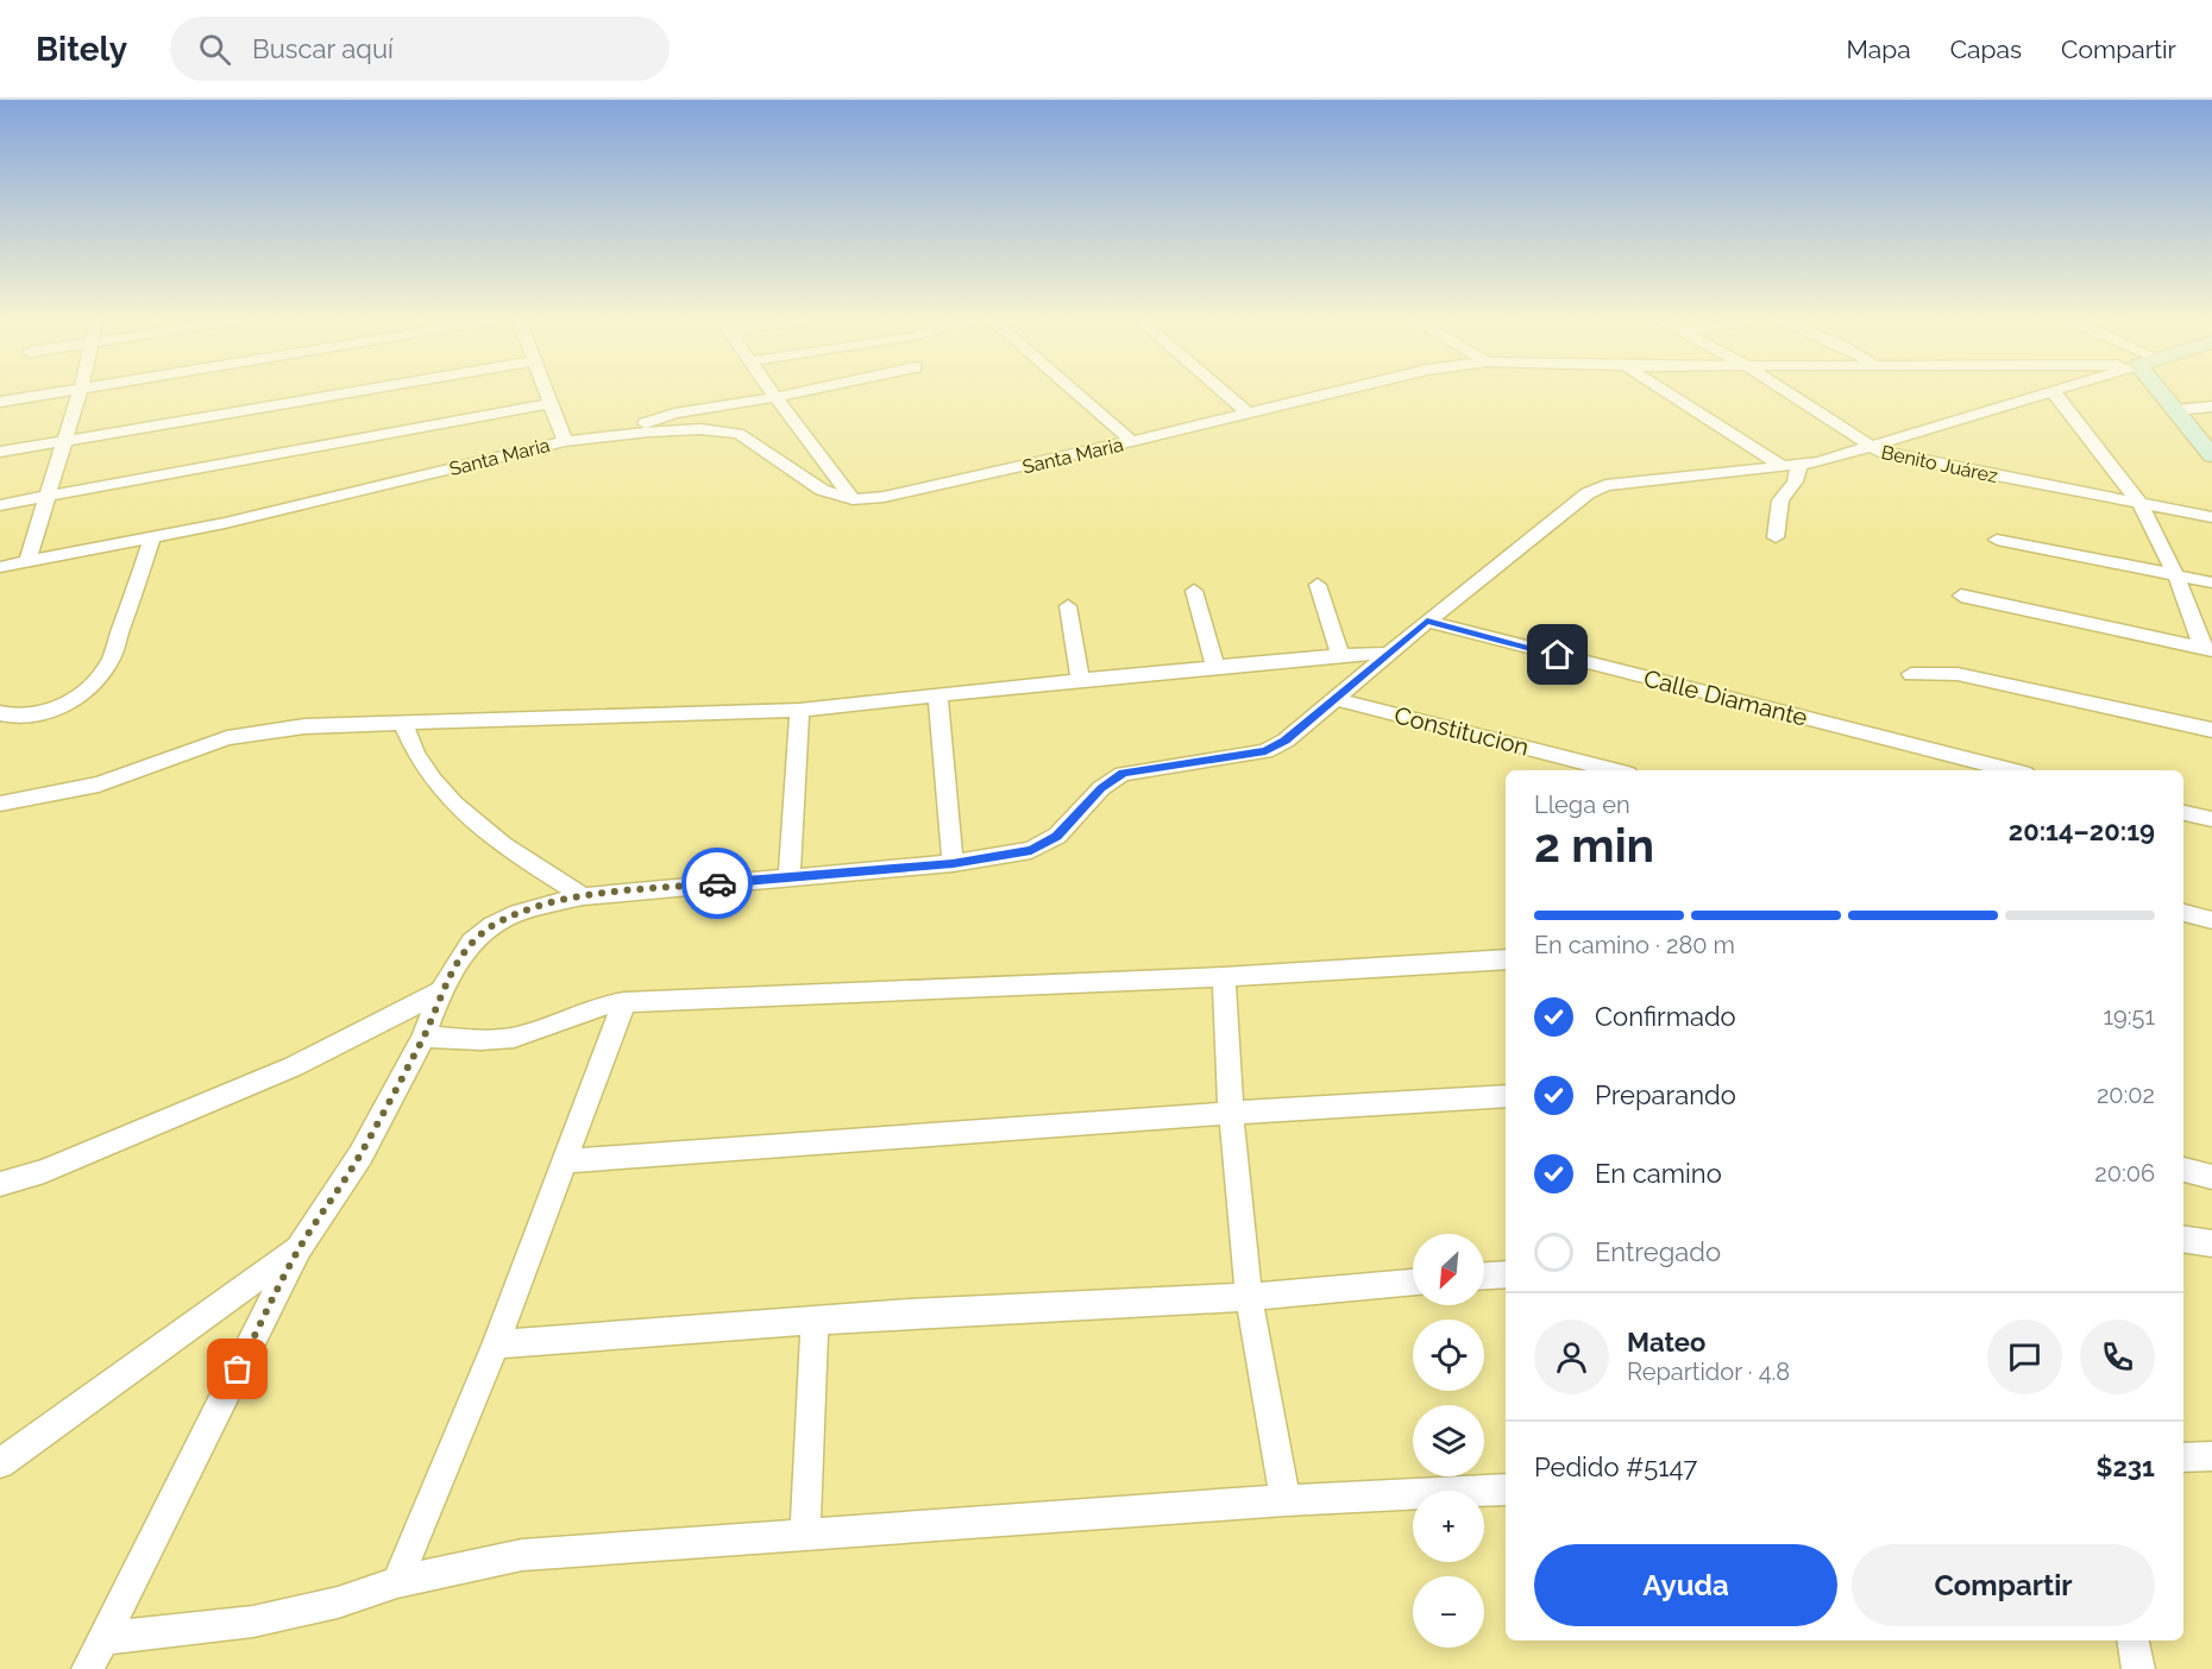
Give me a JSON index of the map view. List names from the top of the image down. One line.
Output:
{"streets":{"street":["Santa Maria","Benito Juárez","Calle Diamante","Constitucion"]},"north":"bottom left","page":{"header":"Bitely","search":"Buscar aquí","nav":["Mapa","Capas","Compartir"],"heading":["2 min","Llega en","20:14–20:19"],"panel":["Mateo","Repartidor · 4.8","Pedido #5147","$231"],"bar":"En camino · 280 m","list":[["Confirmado","19:51"],["Preparando","20:02"],["En camino","20:06"],"Entregado"],"map_buttons":["+","−"],"buttons":["Ayuda","Compartir"]}}
